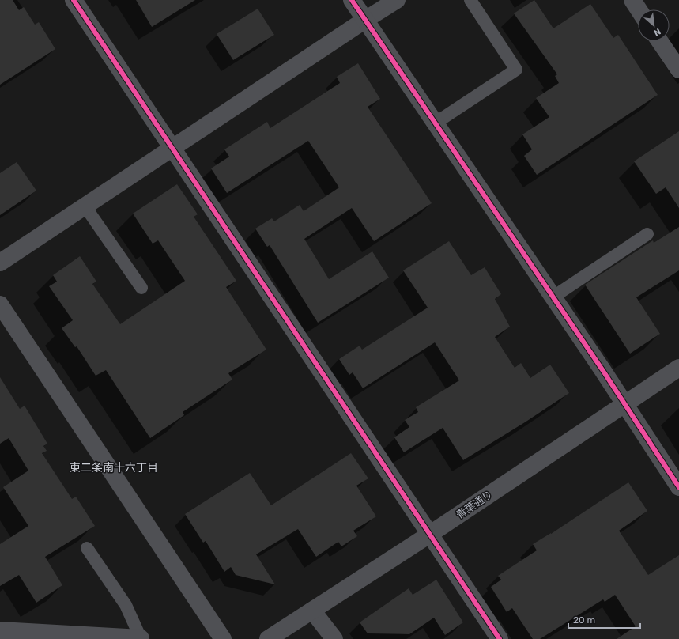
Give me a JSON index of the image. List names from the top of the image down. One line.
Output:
{"streets":{"street":["青葉通り"]},"districts":["東二条南十六丁目"],"scale_bar":"20 m","north":"bottom right"}
